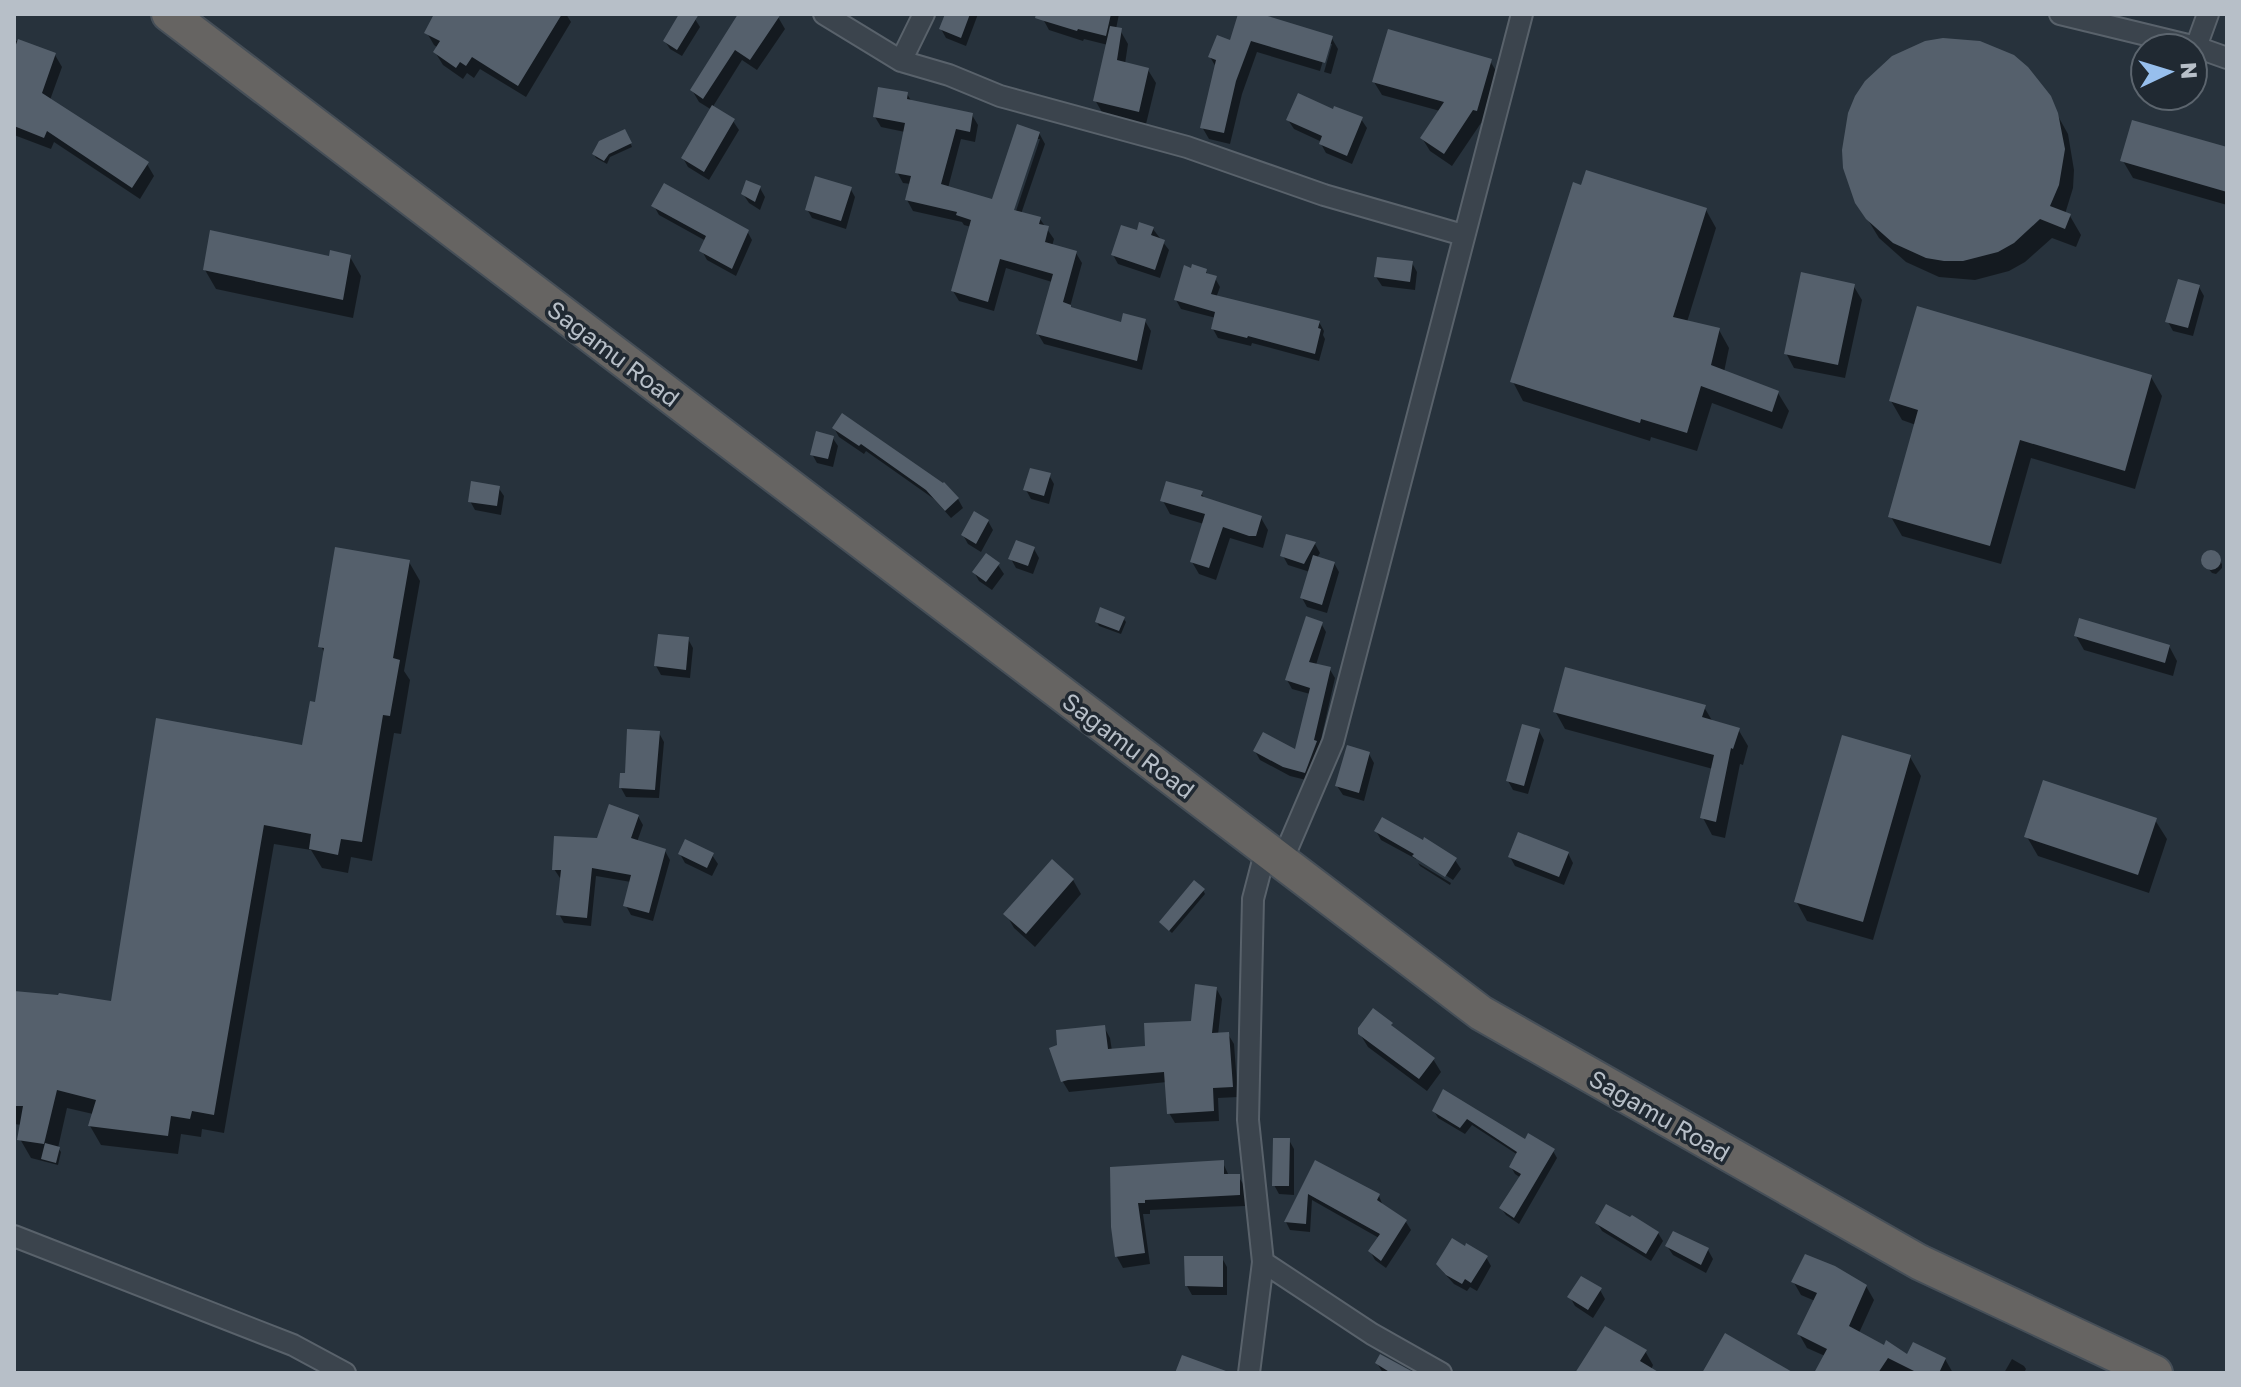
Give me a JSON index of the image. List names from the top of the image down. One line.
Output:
{"streets":{"highway":["Sagamu Road"]},"north":"right"}
